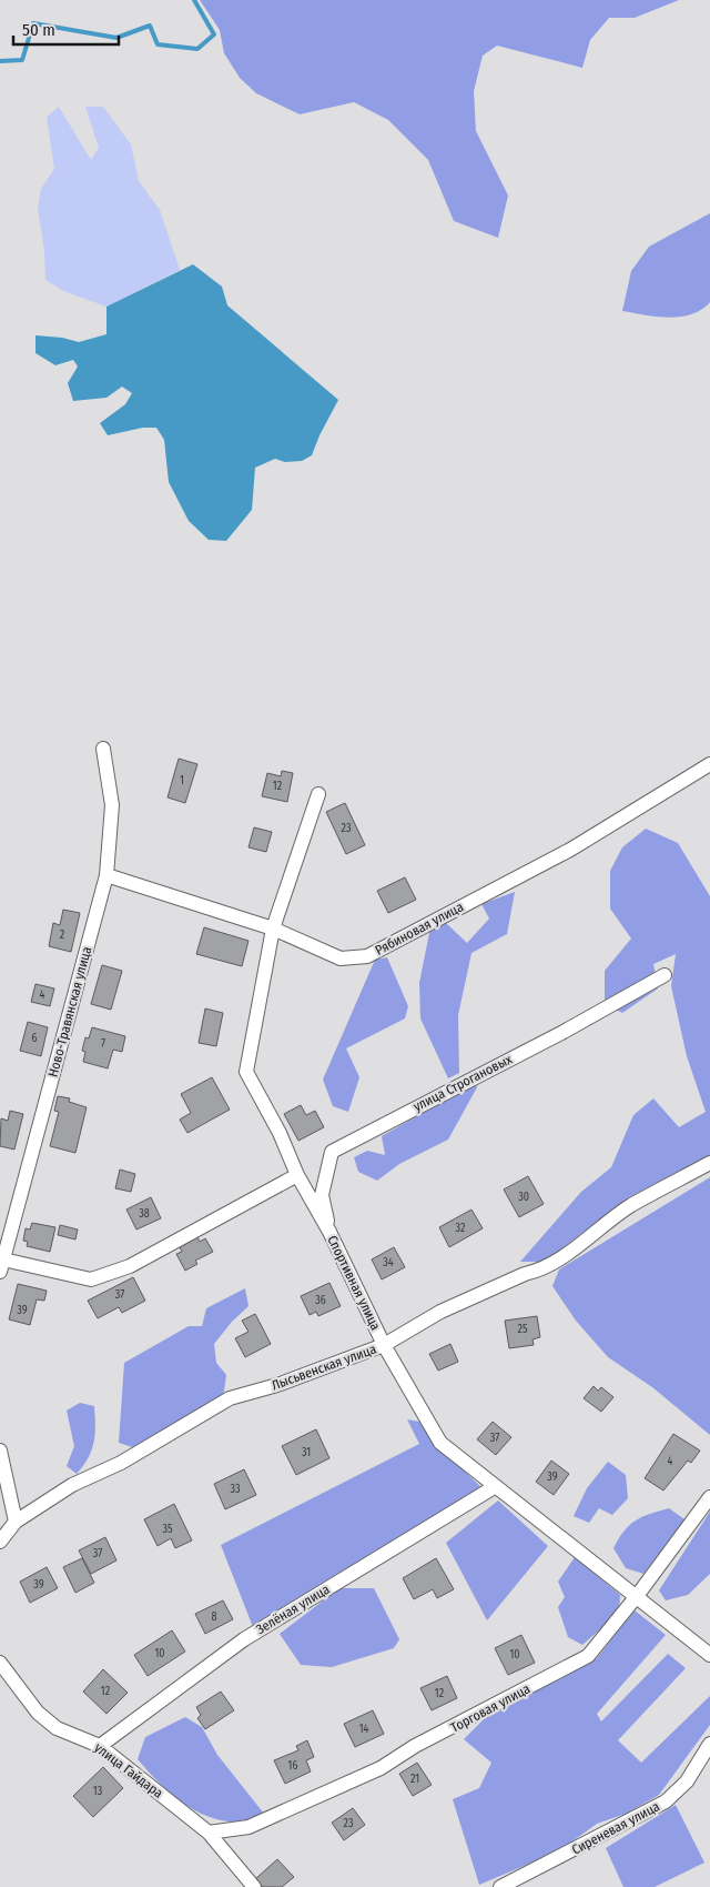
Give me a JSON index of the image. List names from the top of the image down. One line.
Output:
{"streets":{"street":["Рябиновая улица","Ново-Травянская улица","улица Строгановых","Спортивная улица","Лысьвенская улица","Зелёная улица","Торговая улица","улица Гайдара","Сиреневая улица"]},"crossings":[["Рябиновая улица","Ново-Травянская улица"],["Рябиновая улица","Спортивная улица"],["улица Строгановых","Спортивная улица"],["Спортивная улица","Лысьвенская улица"],["Спортивная улица","Зелёная улица"],["Спортивная улица","Торговая улица"],["Зелёная улица","улица Гайдара"],["Торговая улица","улица Гайдара"]],"house_numbers":["1","12","23","2","4","6","7","30","38","32","34","37","36","39","25","37","31","4","39","33","35","37","39","8","10","10","12","12","14","16","21","13","23"],"scale_bar":"50 m"}
